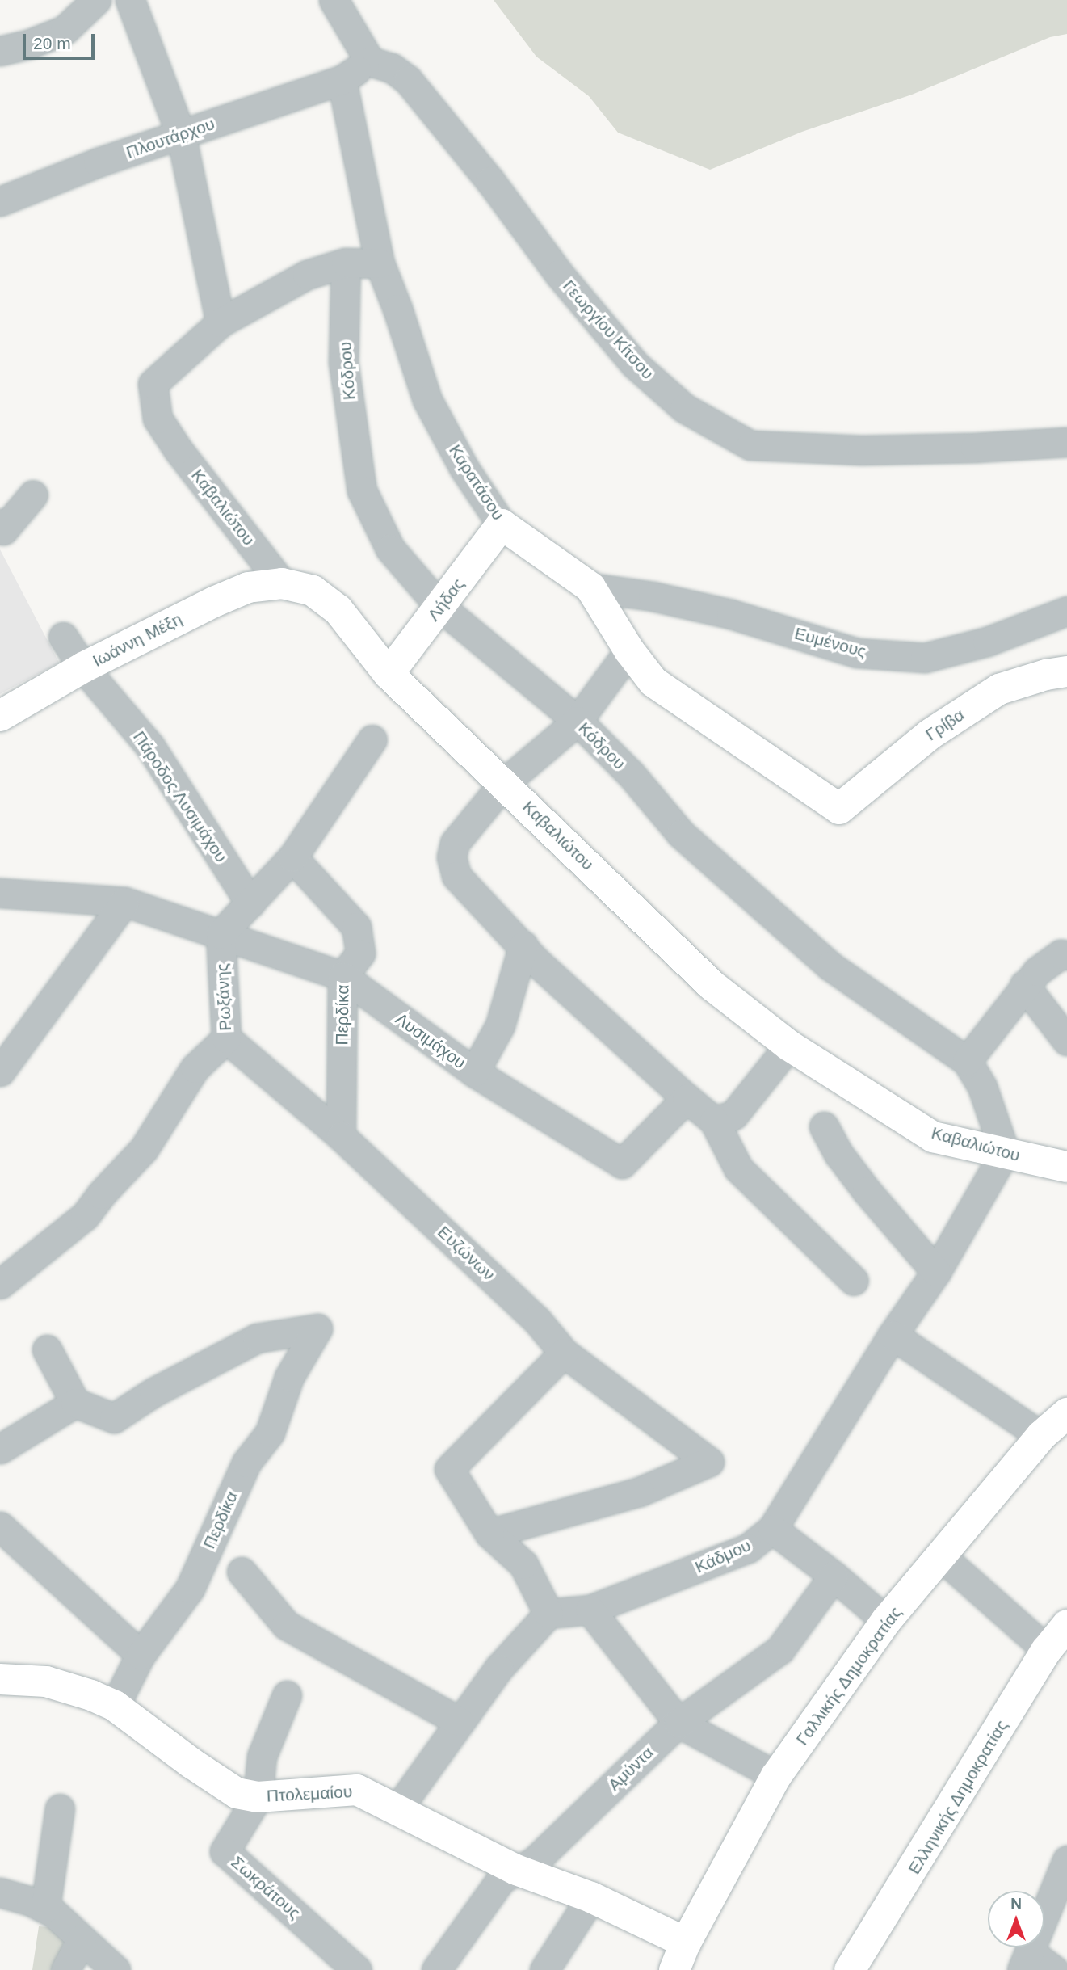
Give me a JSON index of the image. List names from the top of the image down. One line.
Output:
{"streets":{"street":["Πλουτάρχου","Γεωργίου Κίτσου","Κόδρου","Καρατάσου","Καβαλιώτου","Λήδας","Ιωάννη Μέξη","Ευμένους","Γρίβα","Πάροδος Λυσιμάχου","Ρωξάνης","Περδίκα","Λυσιμάχου","Ευζώνων","Κάδμου","Γαλλικής Δημοκρατίας","Αμύντα","Πτολεμαίου","Ελληνικής Δημοκρατίας","Σωκράτους"]},"crossings":[["Πλουτάρχου","Γεωργίου Κίτσου"],["Πλουτάρχου","Καρατάσου"],["Κόδρου","Καβαλιώτου"],["Κόδρου","Λήδας"],["Κόδρου","Κάδμου"],["Καρατάσου","Λήδας"],["Καρατάσου","Ευμένους"],["Καρατάσου","Γρίβα"],["Καβαλιώτου","Λήδας"],["Καβαλιώτου","Ιωάννη Μέξη"],["Καβαλιώτου","Κάδμου"],["Ιωάννη Μέξη","Πάροδος Λυσιμάχου"],["Ρωξάνης","Λυσιμάχου"],["Ρωξάνης","Ευζώνων"],["Περδίκα","Λυσιμάχου"],["Περδίκα","Ευζώνων"],["Περδίκα","Πτολεμαίου"],["Γαλλικής Δημοκρατίας","Πτολεμαίου"],["Αμύντα","Πτολεμαίου"],["Πτολεμαίου","Σωκράτους"]],"scale_bar":"20 m","north":"top"}
